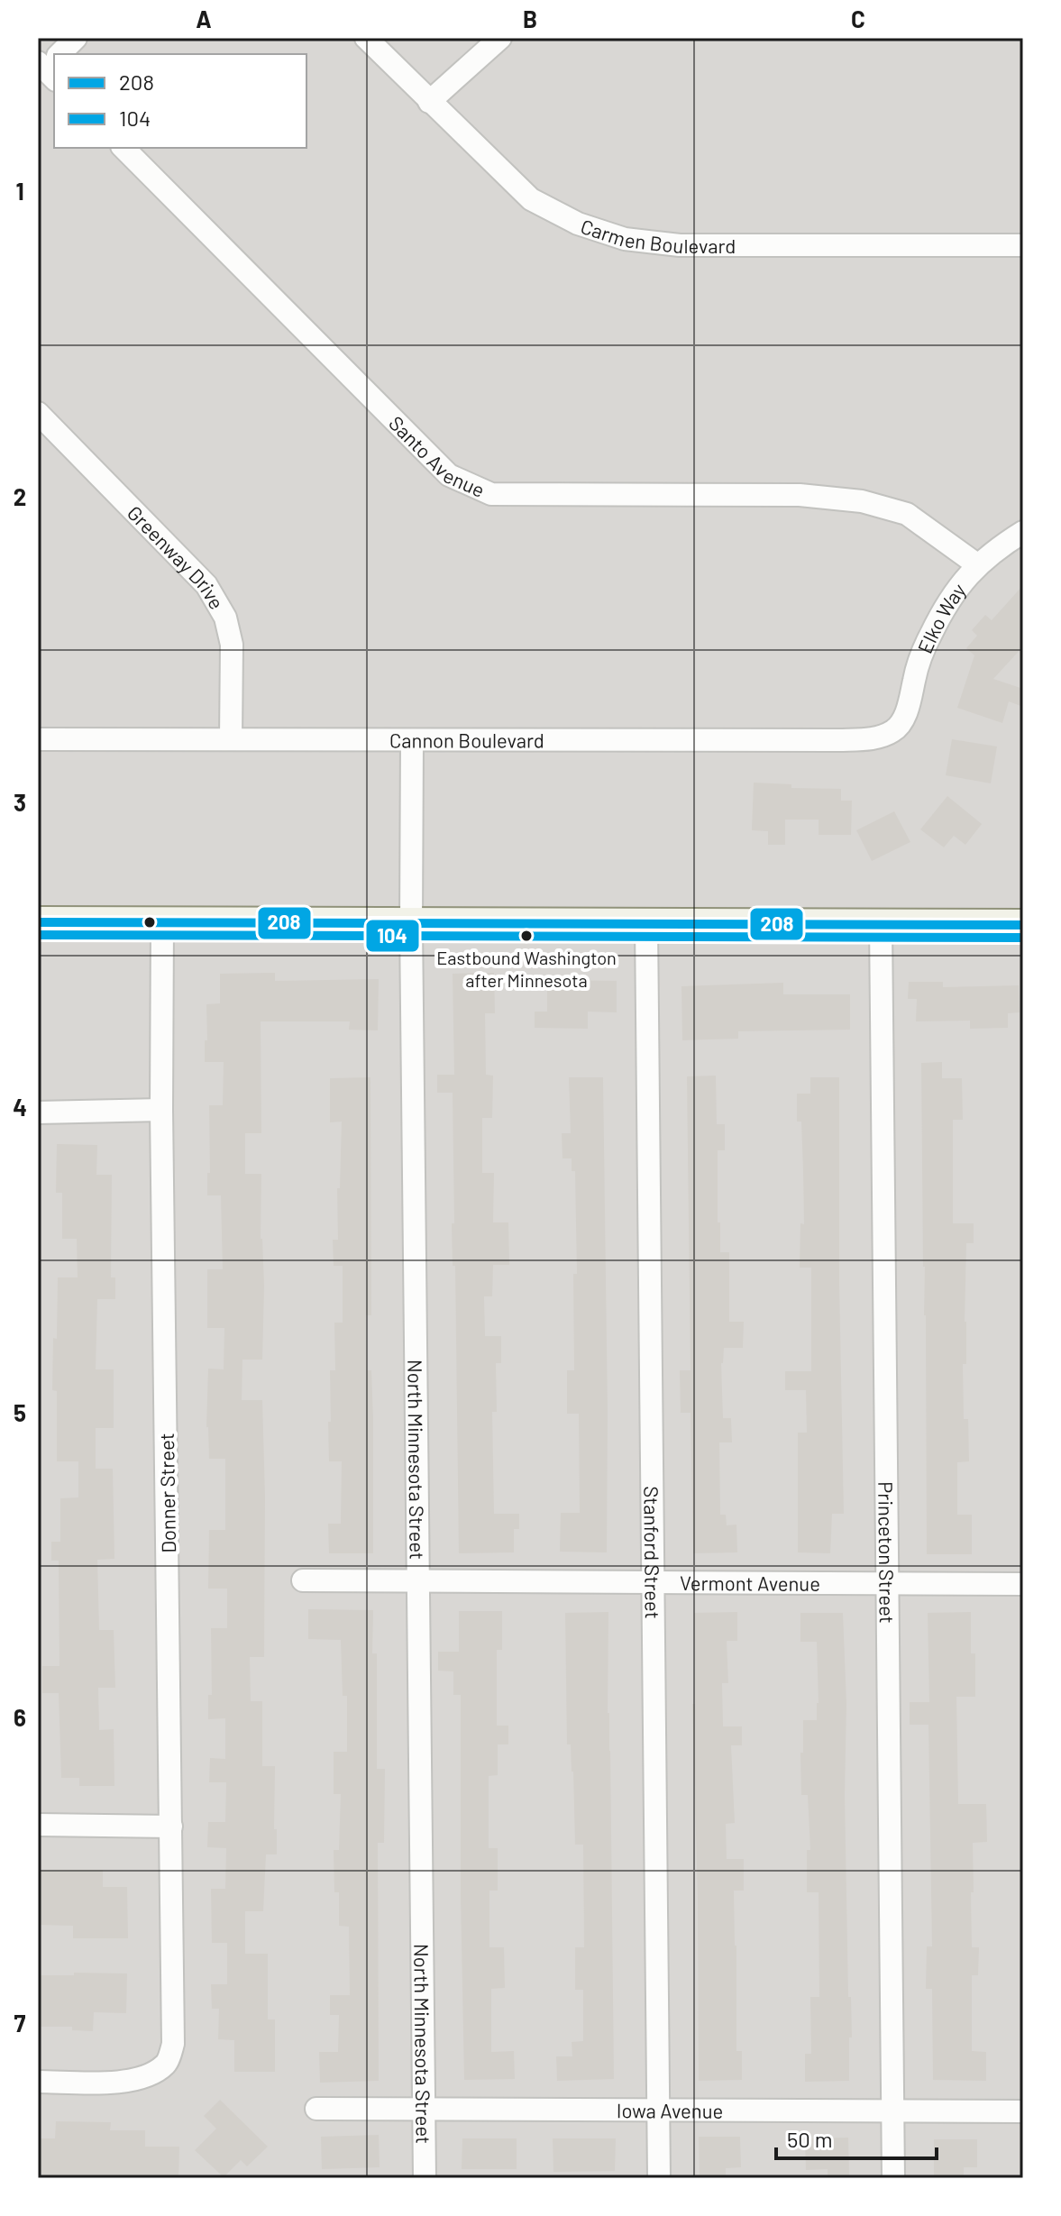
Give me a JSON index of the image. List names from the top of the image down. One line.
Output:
{"streets":{"street":["Carmen Boulevard","Santo Avenue","Greenway Drive","Elko Way","Cannon Boulevard","North Minnesota Street","Donner Street","Stanford Street","Princeton Street","Vermont Avenue","Iowa Avenue"]},"crossings":[["Santo Avenue","Elko Way"],["Greenway Drive","Cannon Boulevard"],["Elko Way","Cannon Boulevard"],["Cannon Boulevard","North Minnesota Street"],["North Minnesota Street","Vermont Avenue"],["North Minnesota Street","Iowa Avenue"],["Stanford Street","Vermont Avenue"],["Stanford Street","Iowa Avenue"],["Princeton Street","Vermont Avenue"],["Princeton Street","Iowa Avenue"]],"places":["Eastbound Washington after Minnesota"],"lines":["transit line 208","transit line 104"],"legend":["208","104"],"scale_bar":"50 m","grid":{"columns":["A","B","C"],"rows":["1","2","3","4","5","6","7"]}}
